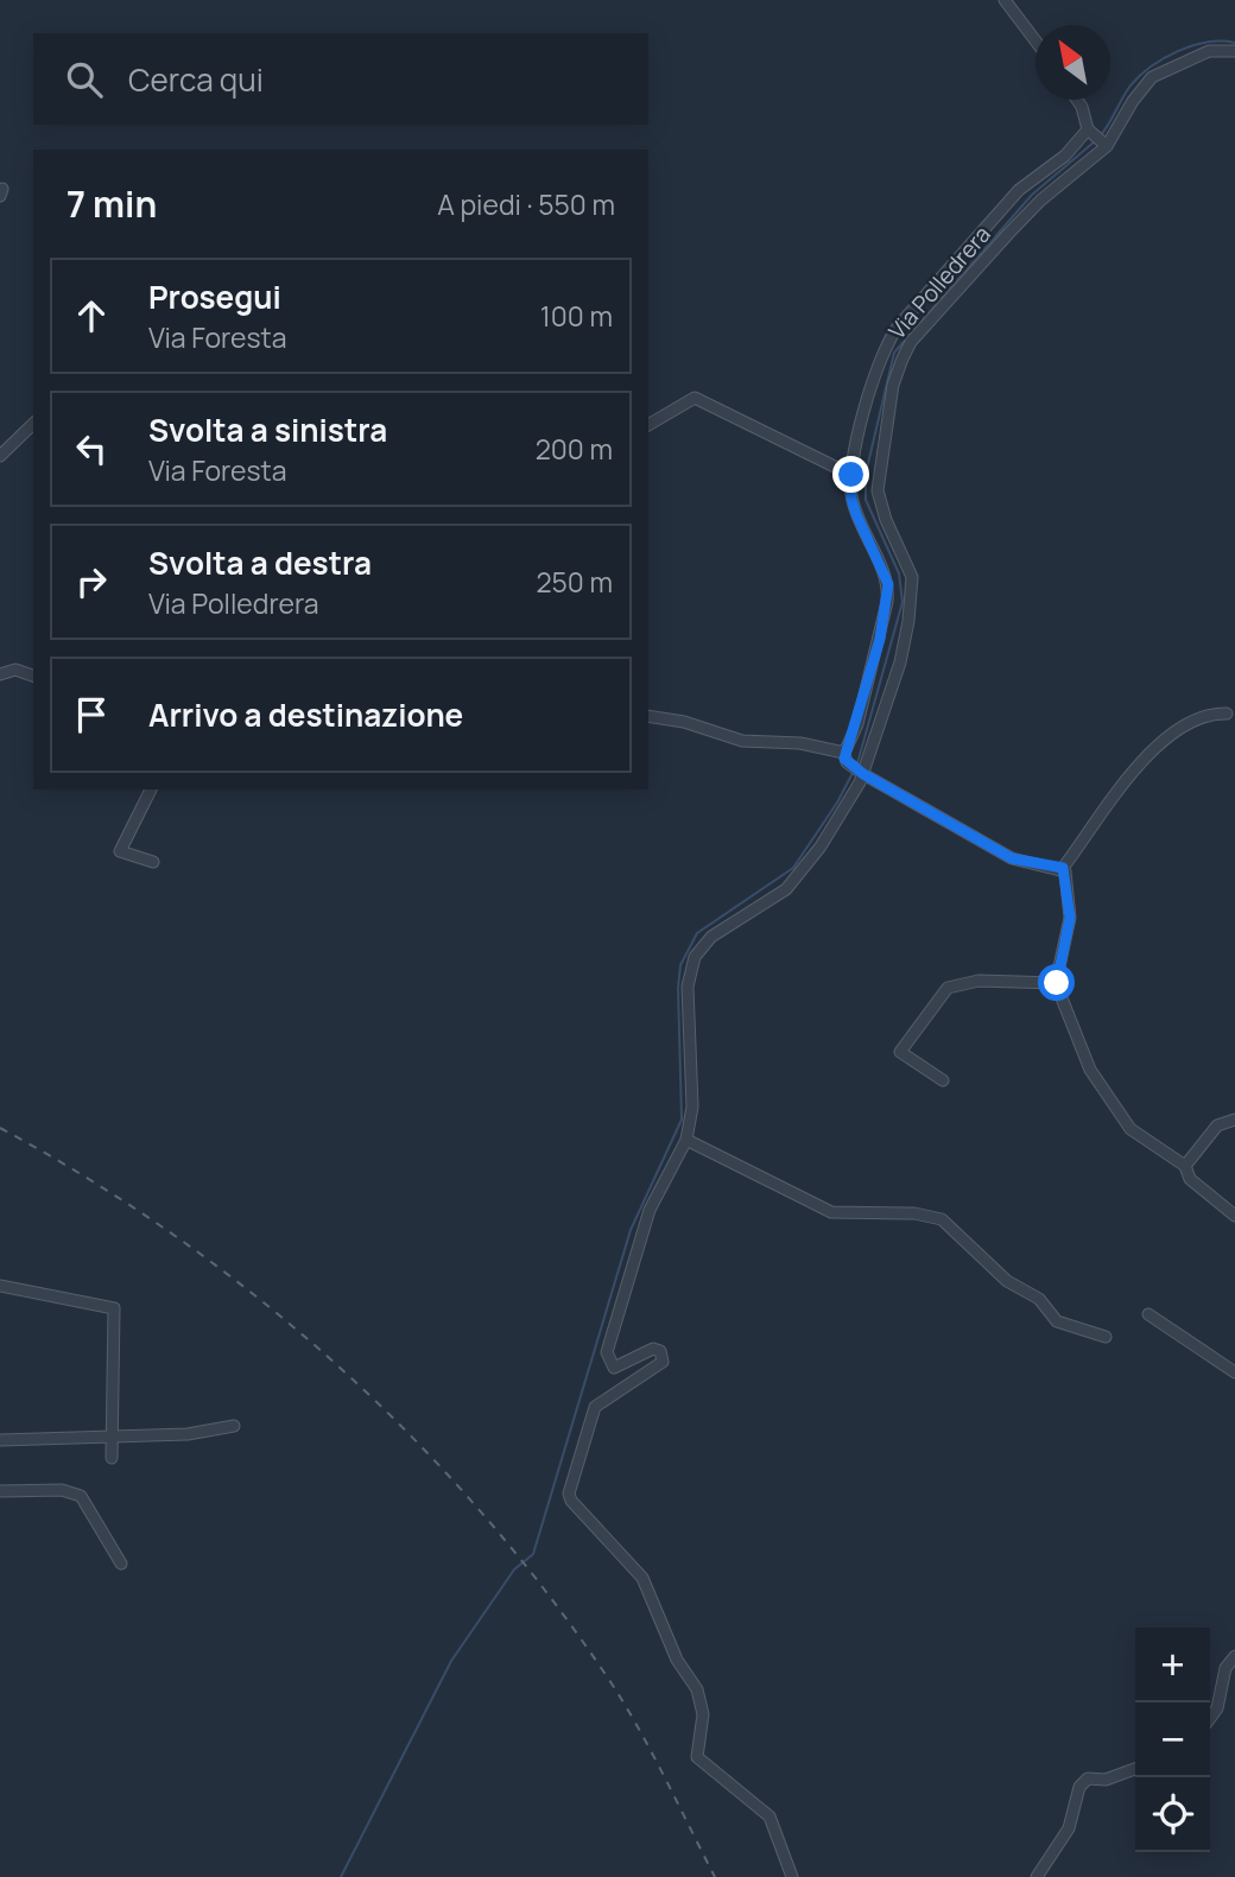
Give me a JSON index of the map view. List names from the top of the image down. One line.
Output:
{"streets":{"street":["Via Polledrera"]},"north":"top left","page":{"search":"Cerca qui","heading":["7 min","A piedi · 550 m"],"list":[["Prosegui","Via Foresta","100 m"],["Svolta a sinistra","Via Foresta","200 m"],["Svolta a destra","Via Polledrera","250 m"],"Arrivo a destinazione"],"map_buttons":["+","−"]}}
